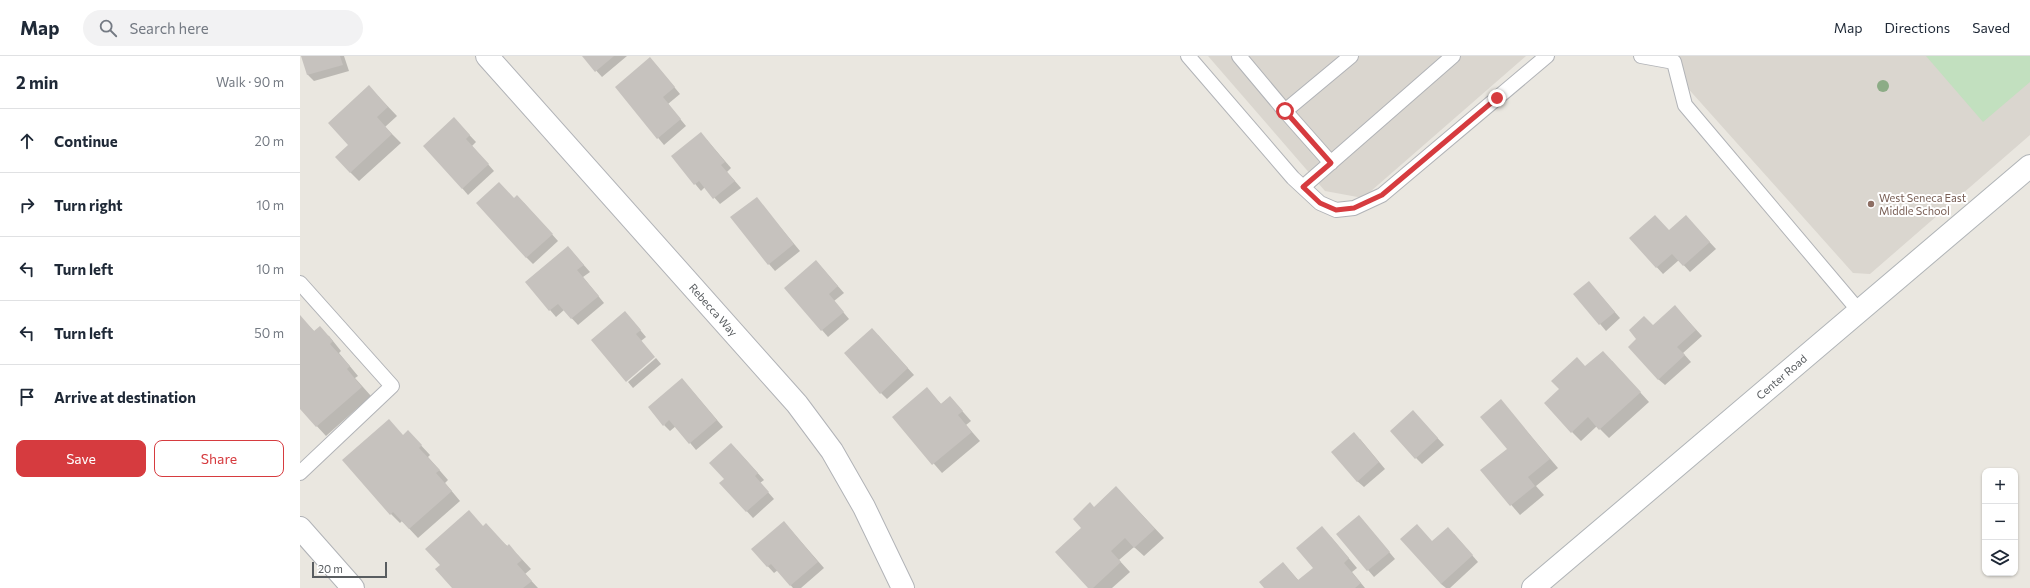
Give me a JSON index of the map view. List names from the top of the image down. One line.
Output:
{"streets":{"street":["Rebecca Way","Center Road"]},"places":["West Seneca East Middle School"],"scale_bar":"20 m","page":{"header":"Map","search":"Search here","nav":["Map","Directions","Saved"],"heading":["2 min","Walk · 90 m"],"list":[["Continue","20 m"],["Turn right","10 m"],["Turn left","10 m"],["Turn left","50 m"],"Arrive at destination"],"buttons":["Save","Share"],"map_buttons":["+","−"],"scale":"20 m"}}
